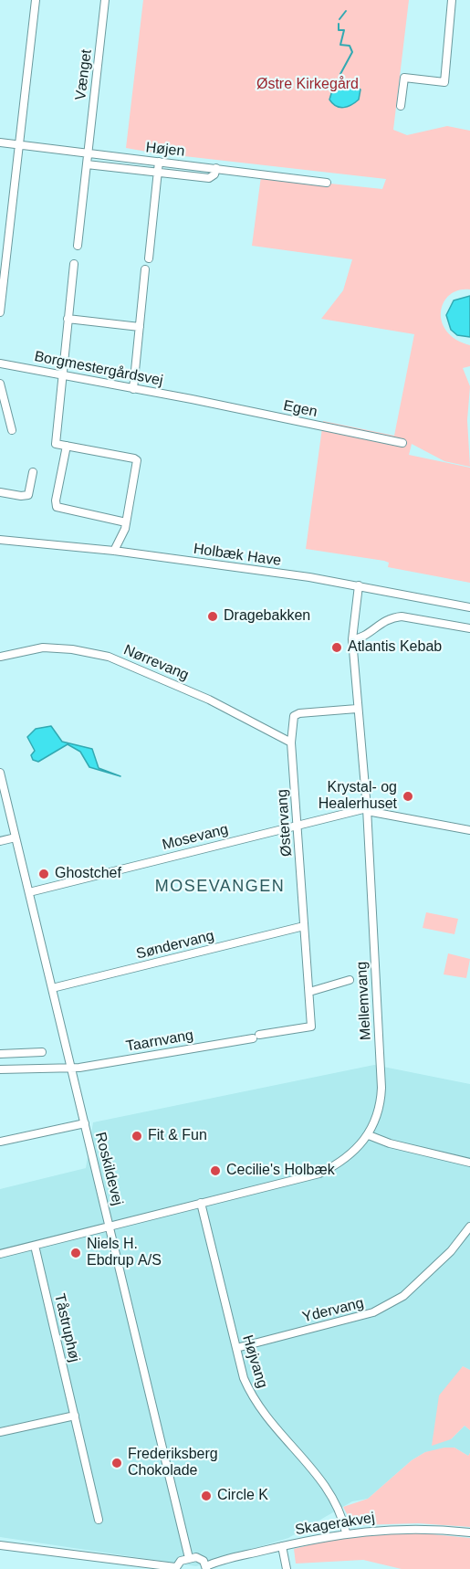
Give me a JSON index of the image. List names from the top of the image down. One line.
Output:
{"streets":{"street":["Vænget","Højen","Borgmestergårdsvej","Egen","Holbæk Have","Nørrevang","Østervang","Mosevang","Søndervang","Mellemvang","Taarnvang","Roskildevej","Ydervang","Tåstruphøj","Højvang","Skagerakvej"]},"crossings":[["Vænget","Højen"],["Borgmestergårdsvej","Egen"],["Holbæk Have","Mellemvang"],["Nørrevang","Østervang"],["Østervang","Mosevang"],["Østervang","Søndervang"],["Østervang","Mellemvang"],["Østervang","Taarnvang"],["Mosevang","Mellemvang"],["Mosevang","Roskildevej"],["Søndervang","Roskildevej"],["Mellemvang","Roskildevej"],["Mellemvang","Højvang"],["Taarnvang","Roskildevej"],["Ydervang","Højvang"],["Højvang","Skagerakvej"]],"districts":["MOSEVANGEN"],"parks":["Østre Kirkegård"],"places":["Dragebakken","Atlantis Kebab","Krystal- og Healerhuset","Ghostchef","Fit & Fun","Cecilie's Holbæk","Niels H. Ebdrup A/S","Frederiksberg Chokolade","Circle K"]}
